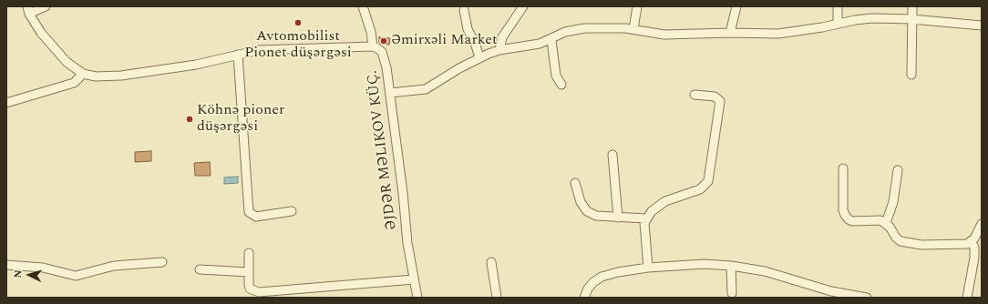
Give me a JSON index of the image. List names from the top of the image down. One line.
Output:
{"streets":{"street":["ƏJDƏR MƏLIKOV KÜÇ."]},"places":["Avtomobilist Pionet düşərgəsi","Əmirxəli Market","Köhnə pioner düşərgəsi"],"north":"left"}
